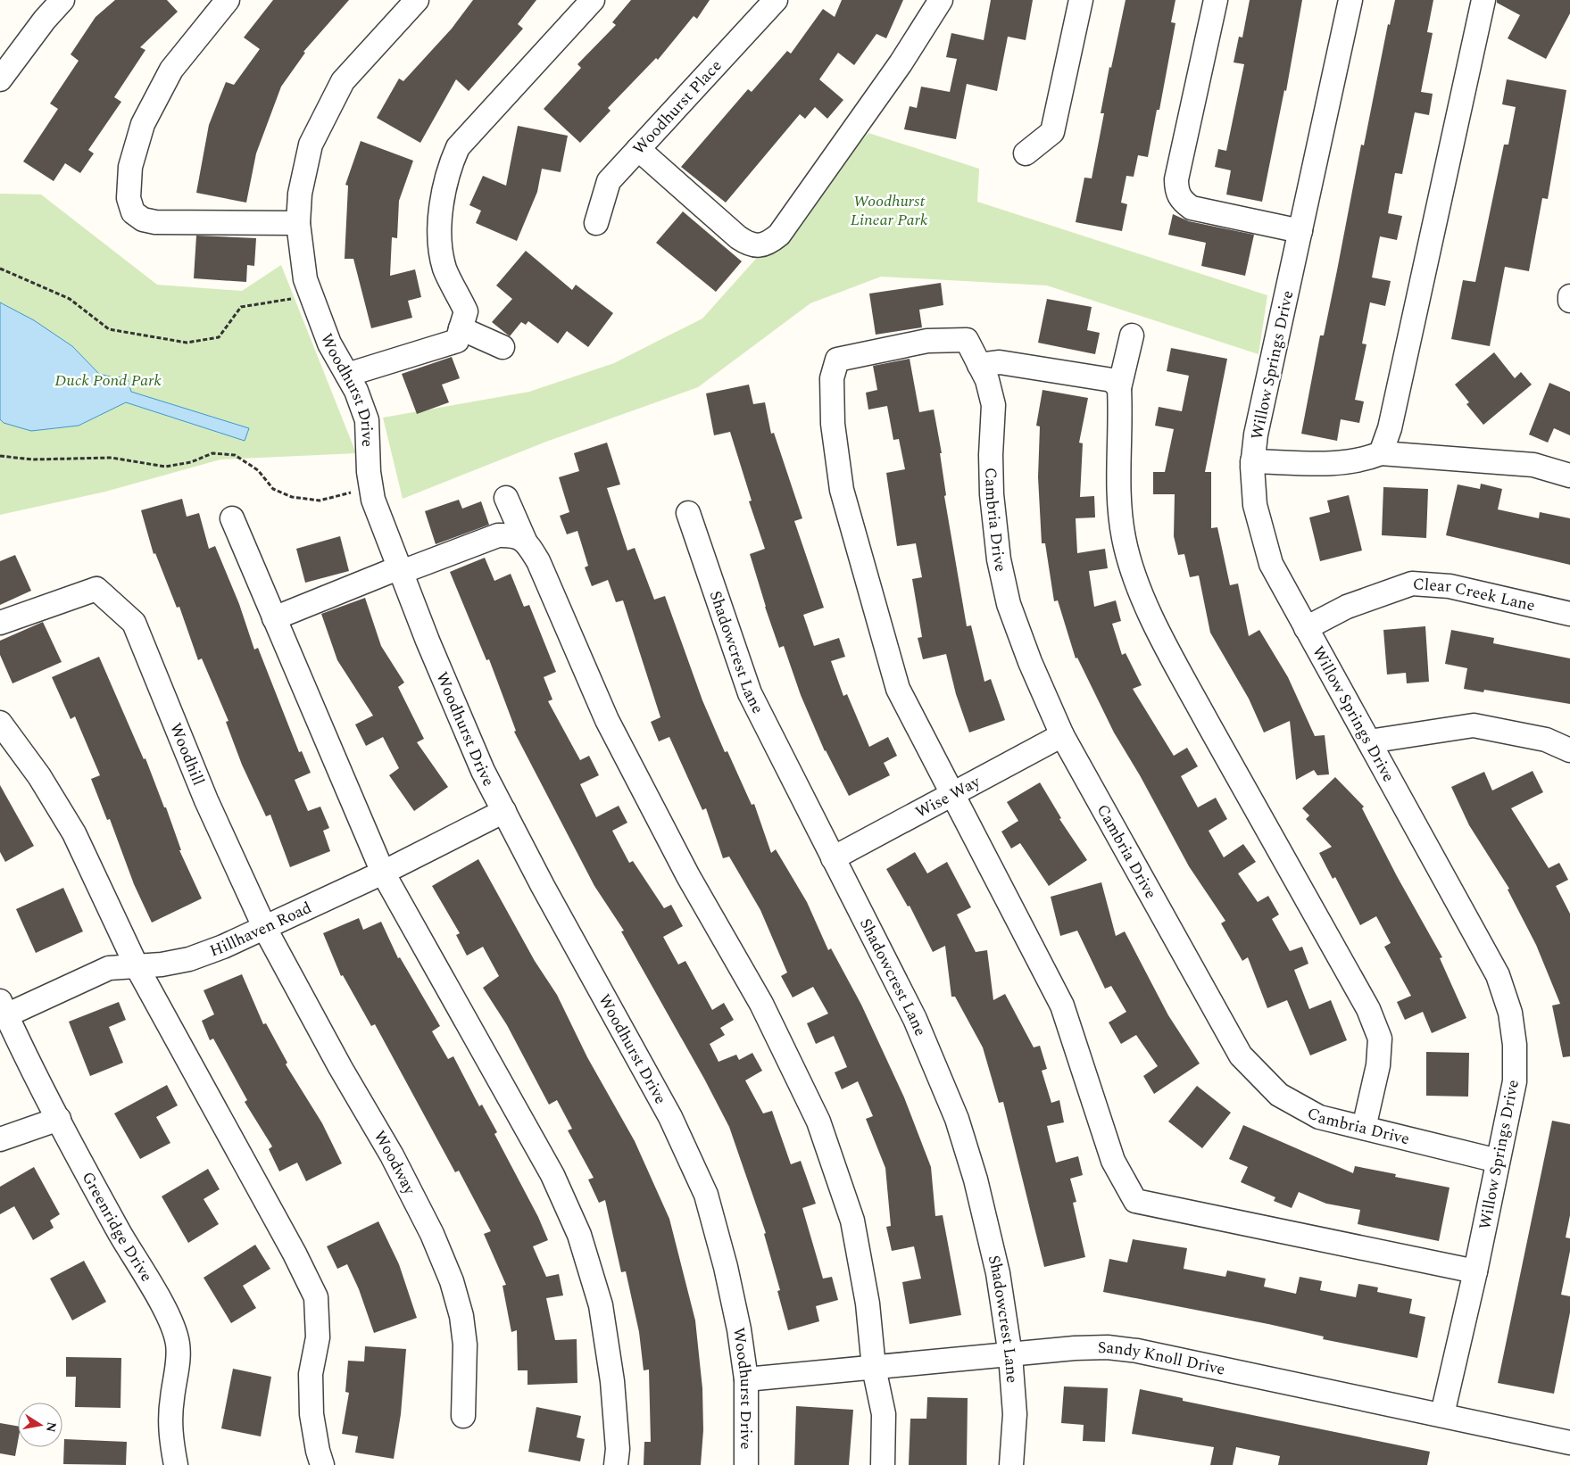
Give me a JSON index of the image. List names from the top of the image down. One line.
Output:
{"streets":{"street":["Woodhurst Place","Willow Springs Drive","Woodhurst Drive","Cambria Drive","Clear Creek Lane","Shadowcrest Lane","Woodhill","Wise Way","Hillhaven Road","Woodway","Greenridge Drive","Sandy Knoll Drive"]},"crossings":[["Willow Springs Drive","Cambria Drive"],["Willow Springs Drive","Clear Creek Lane"],["Willow Springs Drive","Sandy Knoll Drive"],["Woodhurst Drive","Hillhaven Road"],["Woodhurst Drive","Sandy Knoll Drive"],["Cambria Drive","Wise Way"],["Shadowcrest Lane","Wise Way"],["Shadowcrest Lane","Sandy Knoll Drive"],["Woodhill","Hillhaven Road"],["Woodhill","Woodway"],["Hillhaven Road","Woodway"],["Hillhaven Road","Greenridge Drive"]],"parks":["Woodhurst Linear Park","Duck Pond Park"],"north":"right"}
